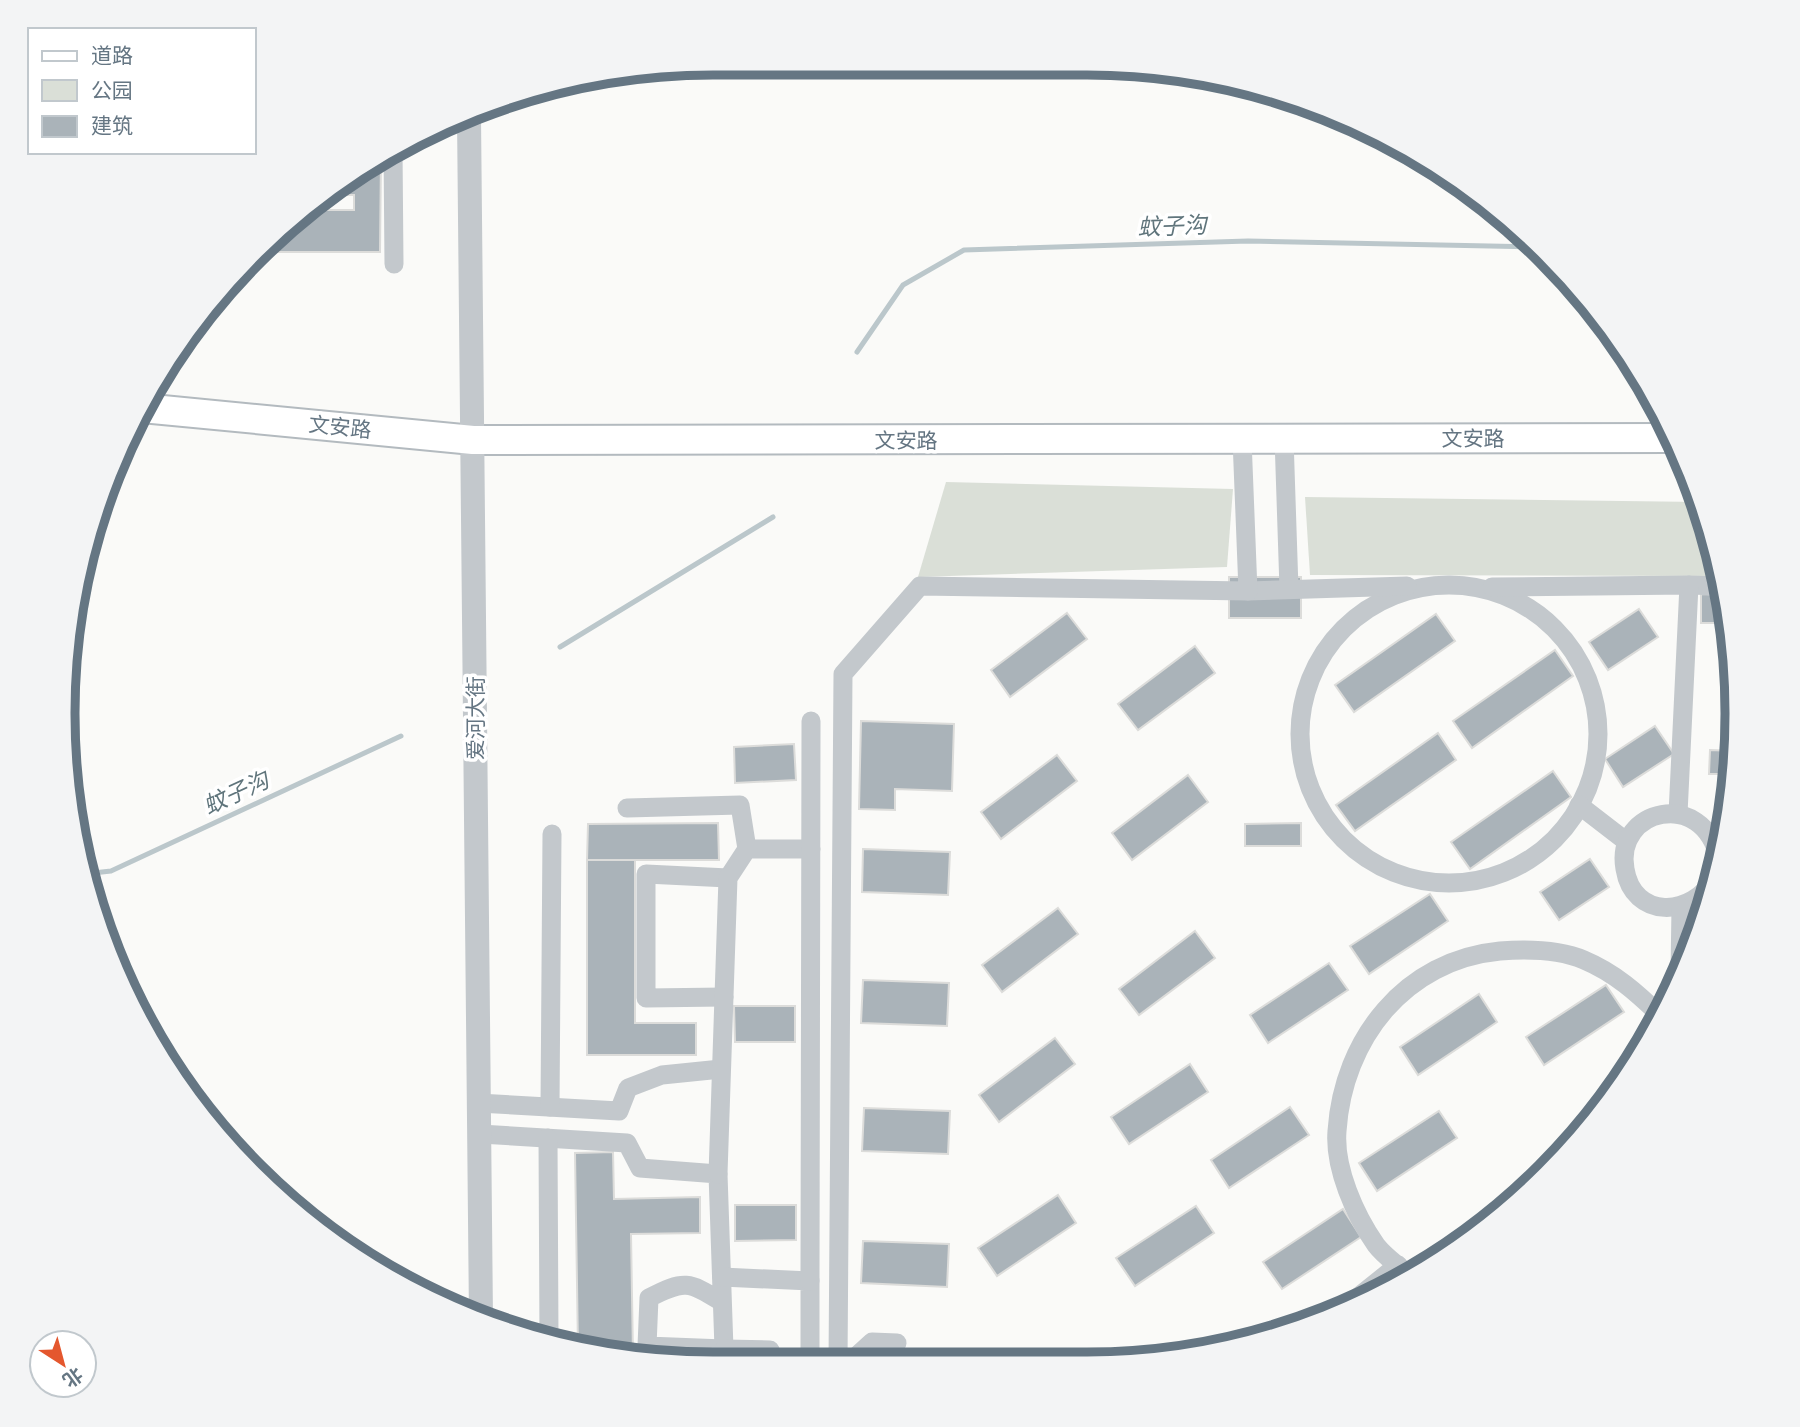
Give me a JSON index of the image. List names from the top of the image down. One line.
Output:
{"streets":{"main road":["文安路"],"street":["爱河大街"]},"crossings":[["文安路","爱河大街"]],"water":["蚊子沟"],"legend":["道路","公园","建筑"],"north":"bottom right"}
